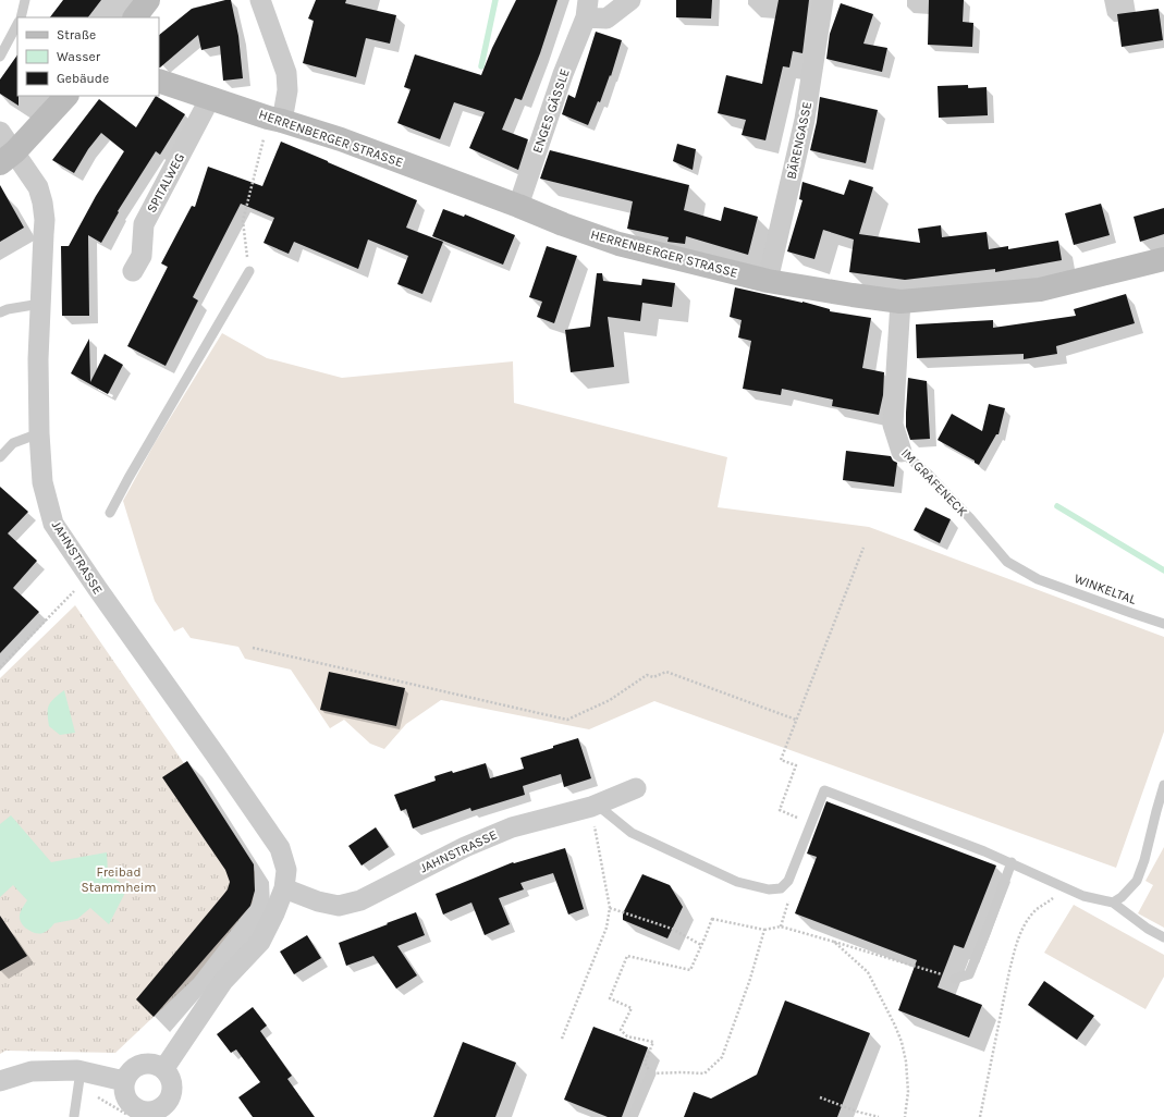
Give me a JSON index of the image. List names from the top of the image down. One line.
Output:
{"streets":{"street":["ENGES GÄSSLE","HERRENBERGER STRASSE","BÄRENGASSE","SPITALWEG","IM GRAFENECK","JAHNSTRASSE"],"lane":["WINKELTAL"]},"crossings":[["ENGES GÄSSLE","HERRENBERGER STRASSE"],["HERRENBERGER STRASSE","BÄRENGASSE"],["HERRENBERGER STRASSE","SPITALWEG"],["HERRENBERGER STRASSE","IM GRAFENECK"],["IM GRAFENECK","WINKELTAL"]],"parks":["Freibad Stammheim"],"legend":["Straße","Wasser","Gebäude"]}
